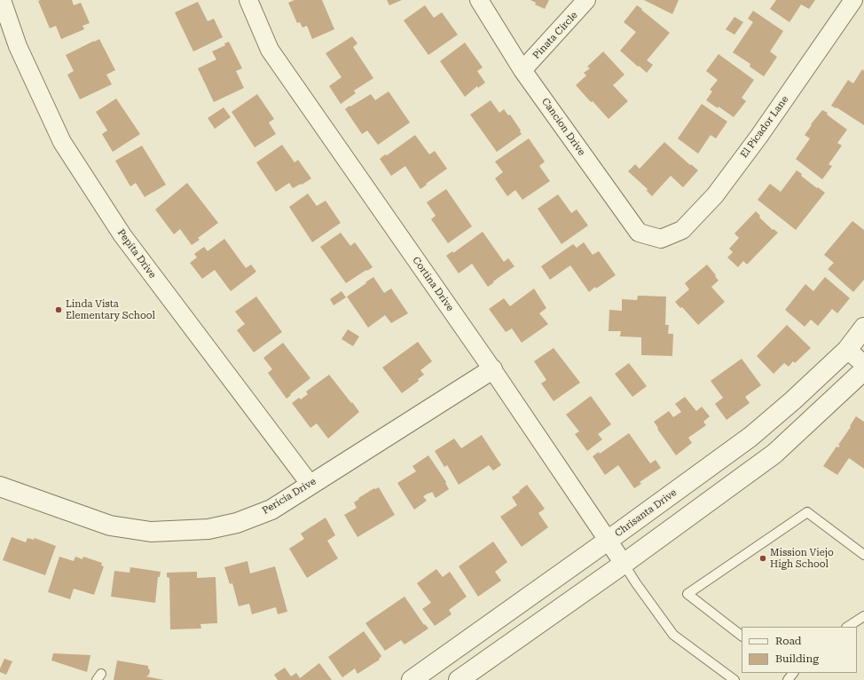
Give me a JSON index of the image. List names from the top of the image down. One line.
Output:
{"streets":{"street":["Pinata Circle","Cancion Drive","El Picador Lane","Pepita Drive","Cortina Drive","Pericia Drive","Chrisanta Drive"]},"crossings":[["Pinata Circle","Cancion Drive"],["Cancion Drive","El Picador Lane"],["Pepita Drive","Pericia Drive"],["Cortina Drive","Pericia Drive"],["Cortina Drive","Chrisanta Drive"]],"places":["Linda Vista Elementary School","Mission Viejo High School"],"legend":["Road","Building"]}
